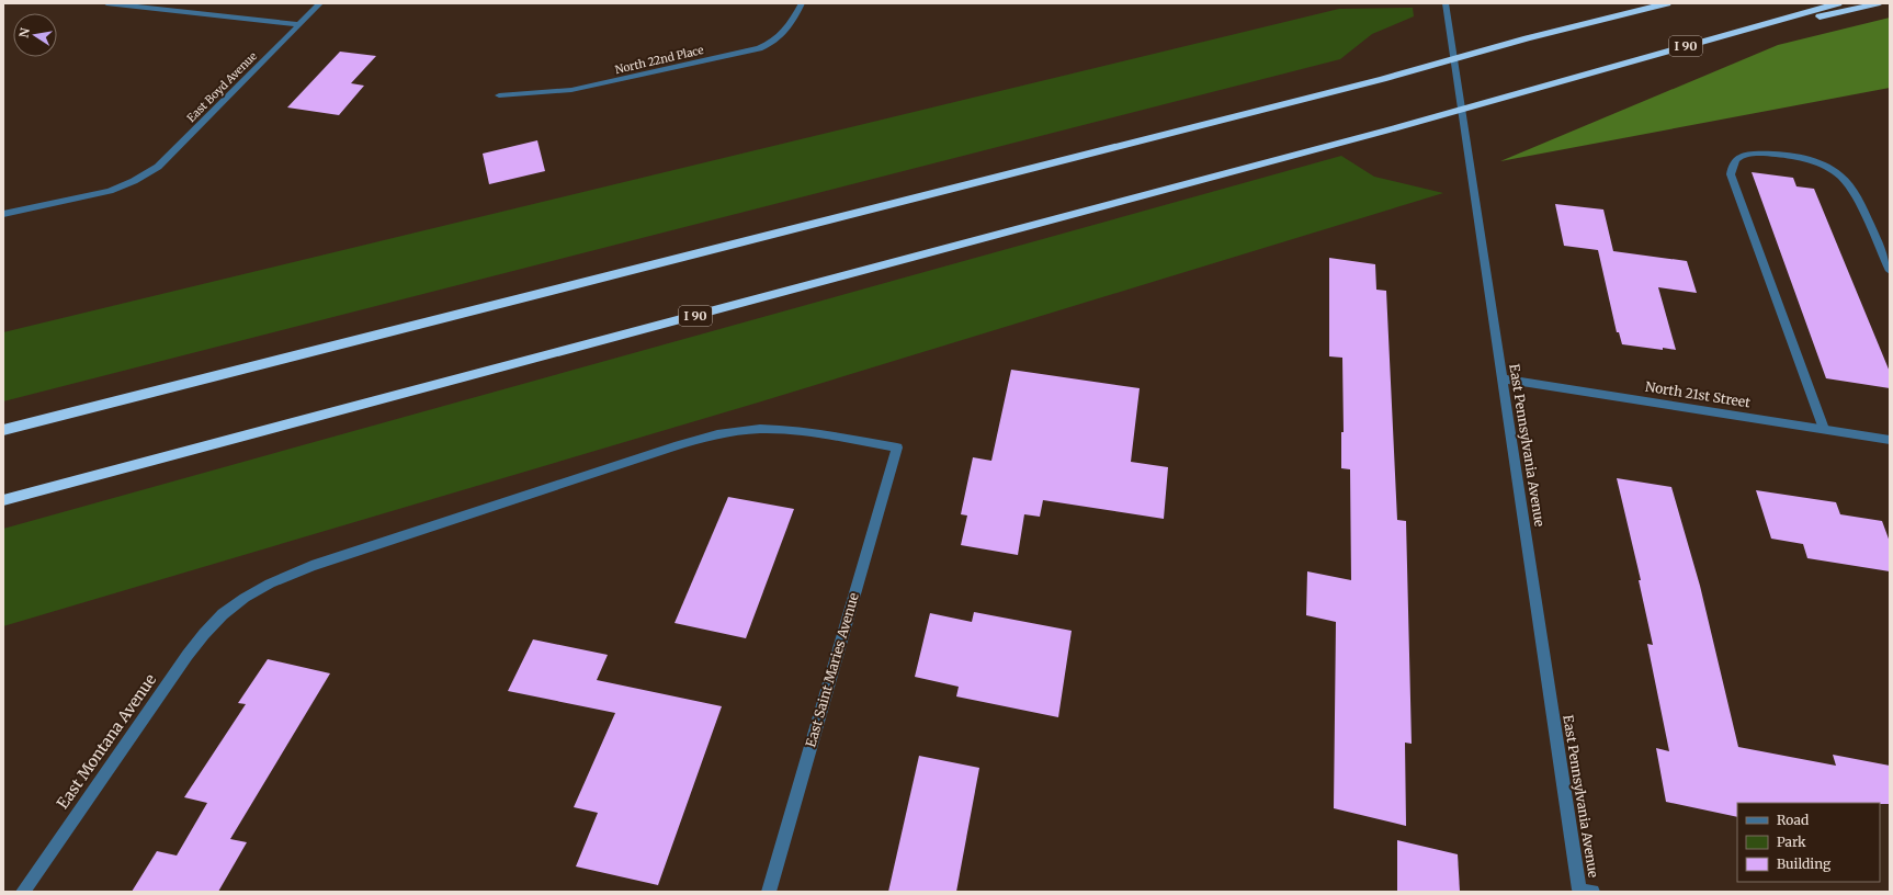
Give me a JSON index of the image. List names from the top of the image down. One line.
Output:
{"streets":{"highway":["I 90"],"street":["North 22nd Place","East Boyd Avenue","North 21st Street","East Pennsylvania Avenue","East Saint Maries Avenue","East Montana Avenue"]},"crossings":[["North 21st Street","East Pennsylvania Avenue"],["East Saint Maries Avenue","East Montana Avenue"]],"legend":["Road","Park","Building"],"north":"left"}
